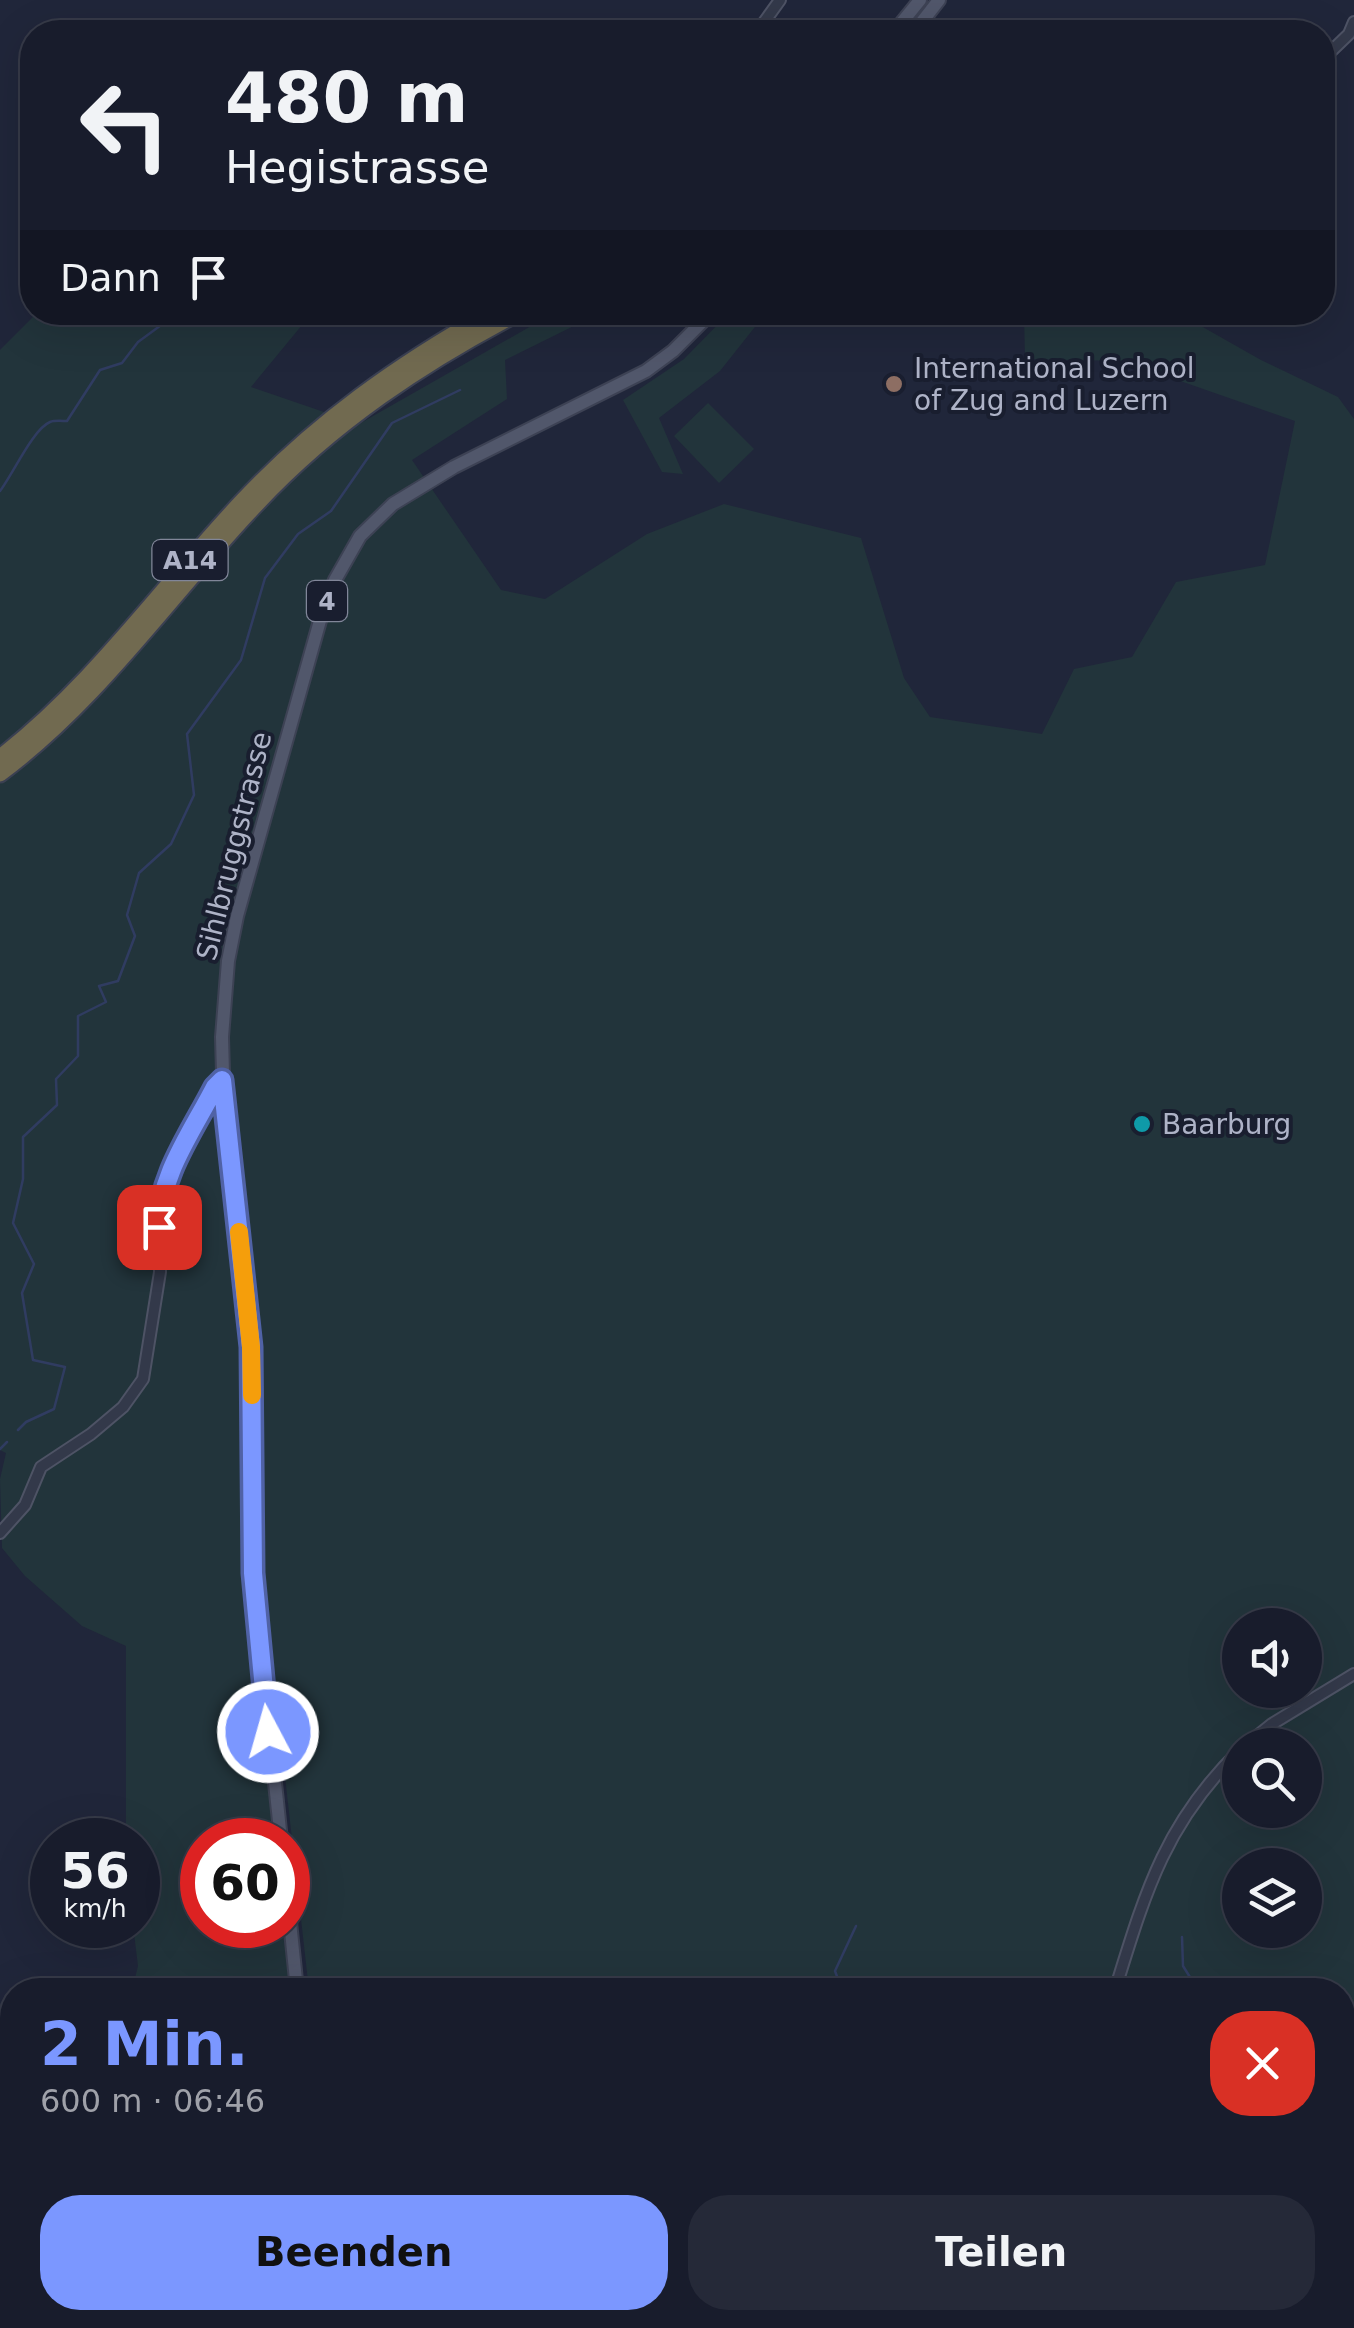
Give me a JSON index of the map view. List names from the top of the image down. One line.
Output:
{"streets":{"highway":["A14"],"main road":["4","Sihlbruggstrasse"]},"places":["International School of Zug and Luzern","Baarburg"],"page":{"turn":["480 m","Hegistrasse"],"then":"Dann","speed":"56 km/h","limit":"60","heading":["2 Min.","600 m · 06:46"],"buttons":["Beenden","Teilen"]}}
